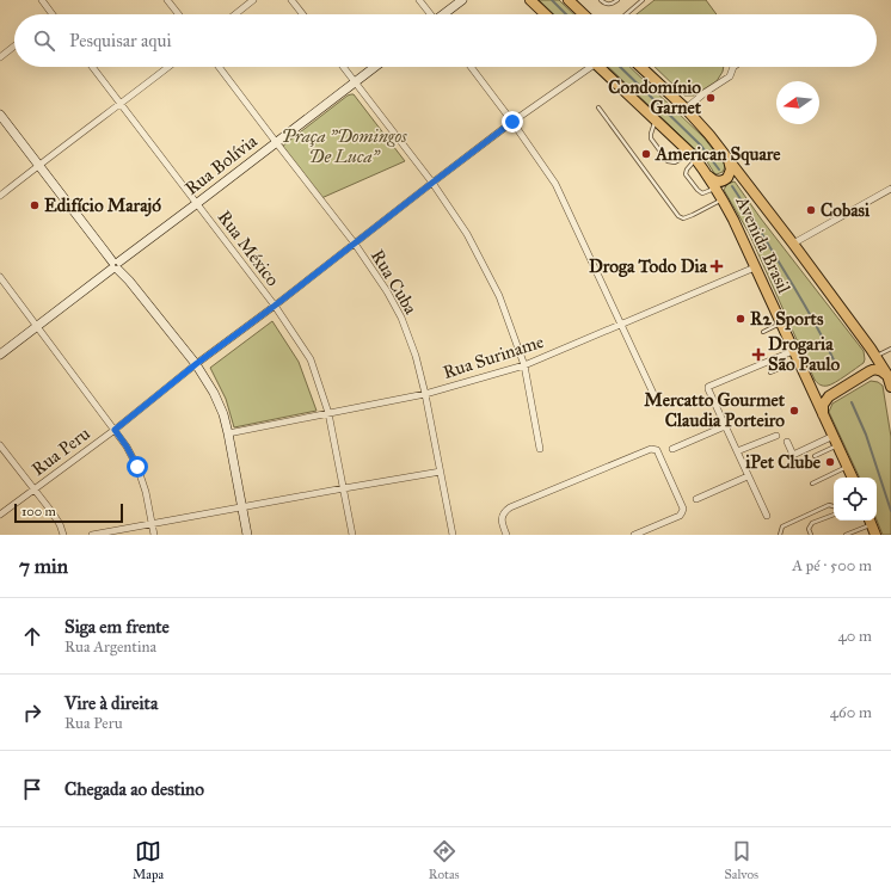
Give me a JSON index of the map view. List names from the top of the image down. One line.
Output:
{"streets":{"main road":["Rua Bolívia","Avenida Brasil"],"street":["Rua México","Rua Cuba","Rua Suriname","Rua Peru"]},"crossings":[["Rua Bolívia","Rua México"],["Rua Bolívia","Rua Cuba"],["Avenida Brasil","Rua Suriname"],["Rua México","Rua Suriname"],["Rua México","Rua Peru"],["Rua Cuba","Rua Suriname"],["Rua Cuba","Rua Peru"]],"parks":["Praça \"Domingos De Luca\""],"places":{"other":["Condomínio Garnet","American Square","Edifício Marajó","Cobasi","R2 Sports","Mercatto Gourmet Claudia Porteiro","iPet Clube"],"health":["Droga Todo Dia","Drogaria São Paulo"]},"scale_bar":"100 m","north":"left","page":{"search":"Pesquisar aqui","scale":"100 m","heading":["7 min","A pé · 500 m"],"list":[["Siga em frente","Rua Argentina","40 m"],["Vire à direita","Rua Peru","460 m"],"Chegada ao destino"],"nav":["Mapa","Rotas","Salvos"]}}
